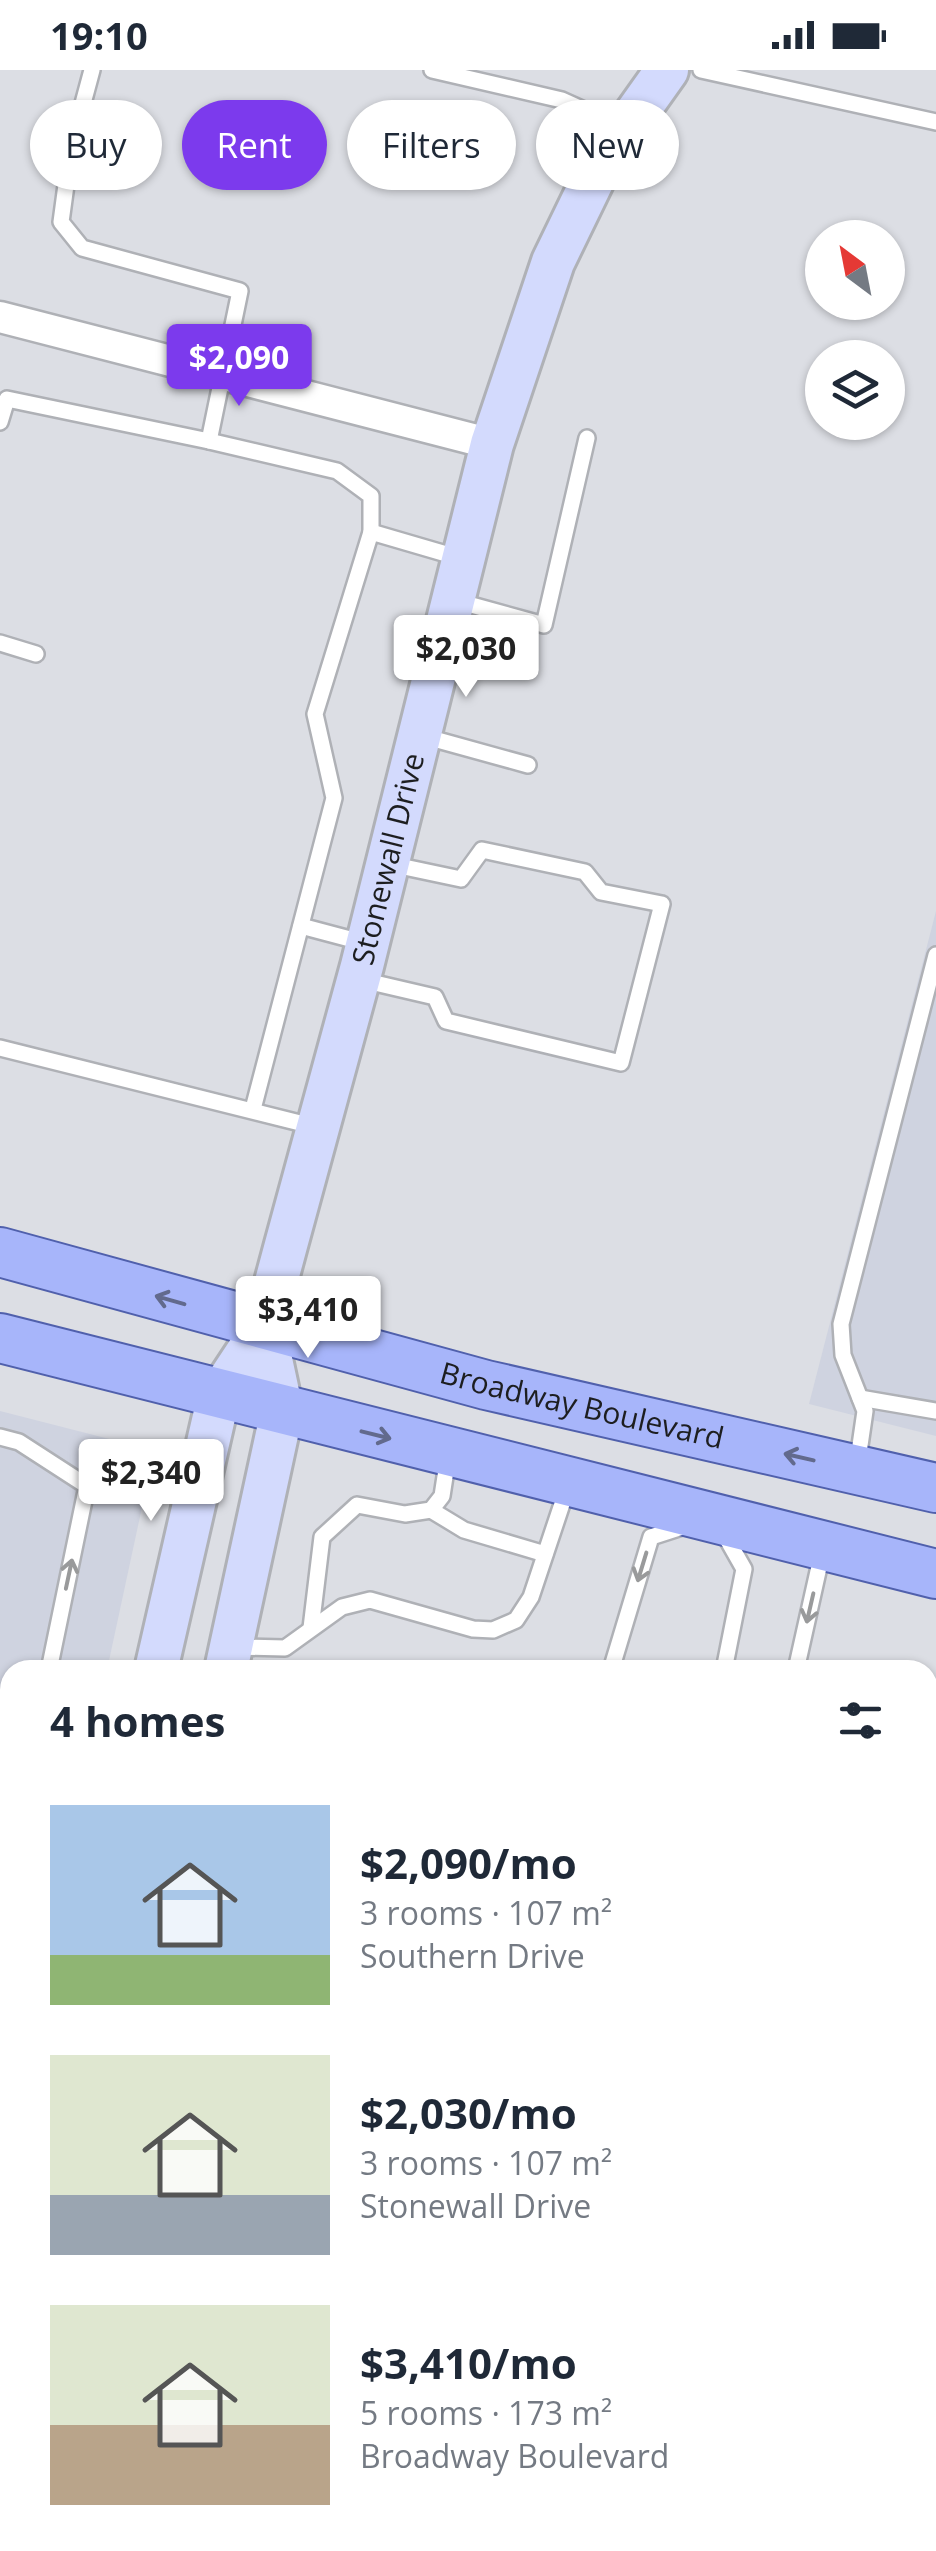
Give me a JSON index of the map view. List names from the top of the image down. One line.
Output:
{"streets":{"main road":["Broadway Boulevard"],"street":["Stonewall Drive"]},"crossings":[["Stonewall Drive","Broadway Boulevard"]],"north":"top left","page":{"status":"19:10","chip":["Buy","Rent","Filters","New"],"price":["$2,090","$2,030","$3,410","$2,340"],"heading":"4 homes","list":[{"name":"$2,090/mo","note":"3 rooms · 107 m² · Southern Drive"},{"name":"$2,030/mo","note":"3 rooms · 107 m² · Stonewall Drive"},{"name":"$3,410/mo","note":"5 rooms · 173 m² · Broadway Boulevard"}]}}
